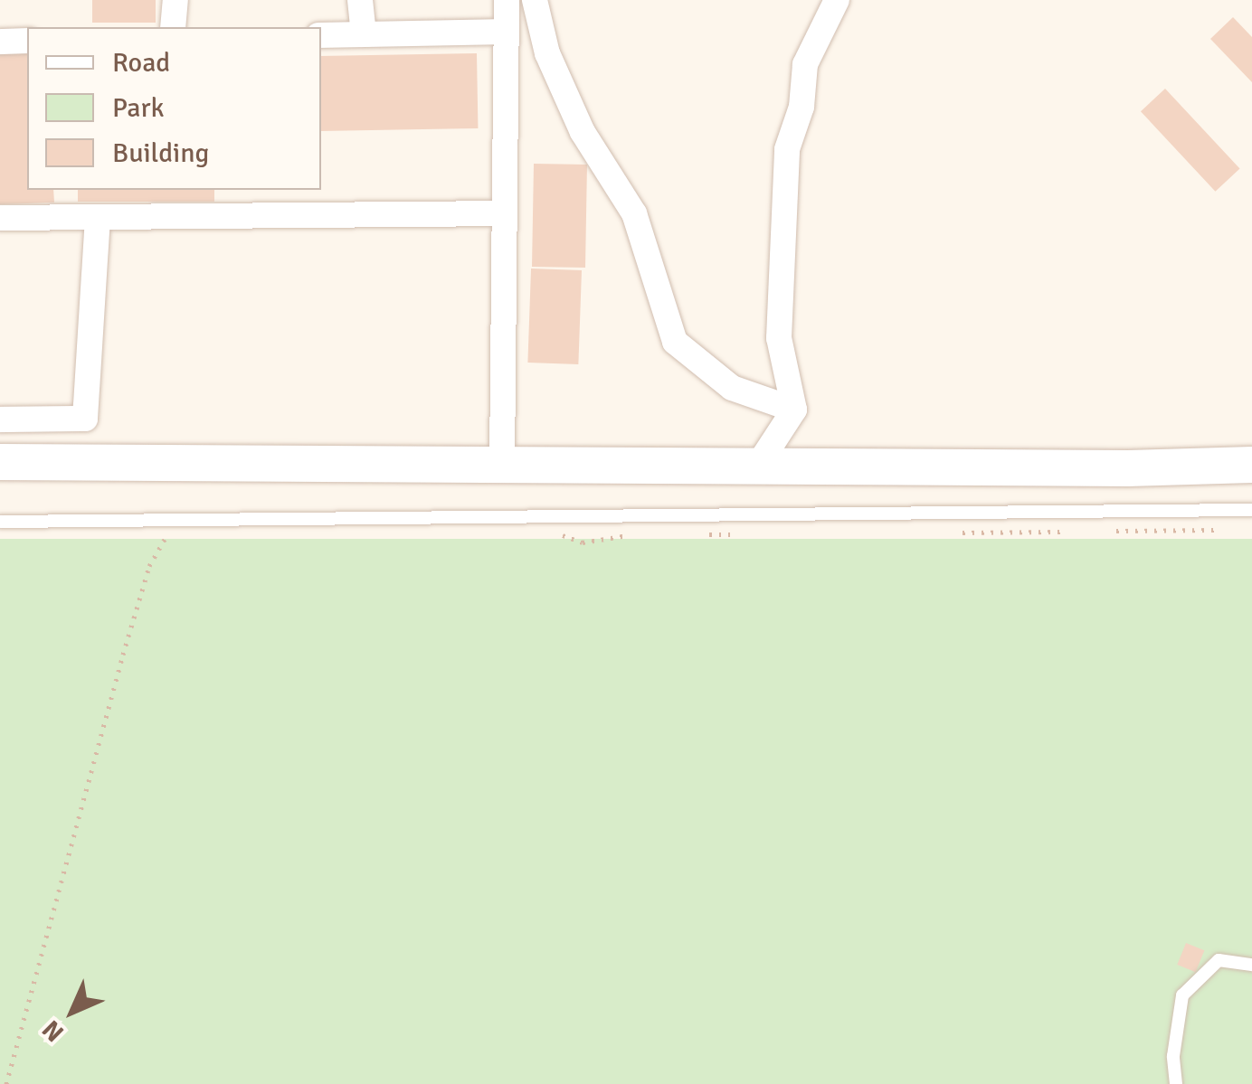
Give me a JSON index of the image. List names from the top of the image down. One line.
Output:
{"legend":["Road","Park","Building"],"north":"bottom left"}
